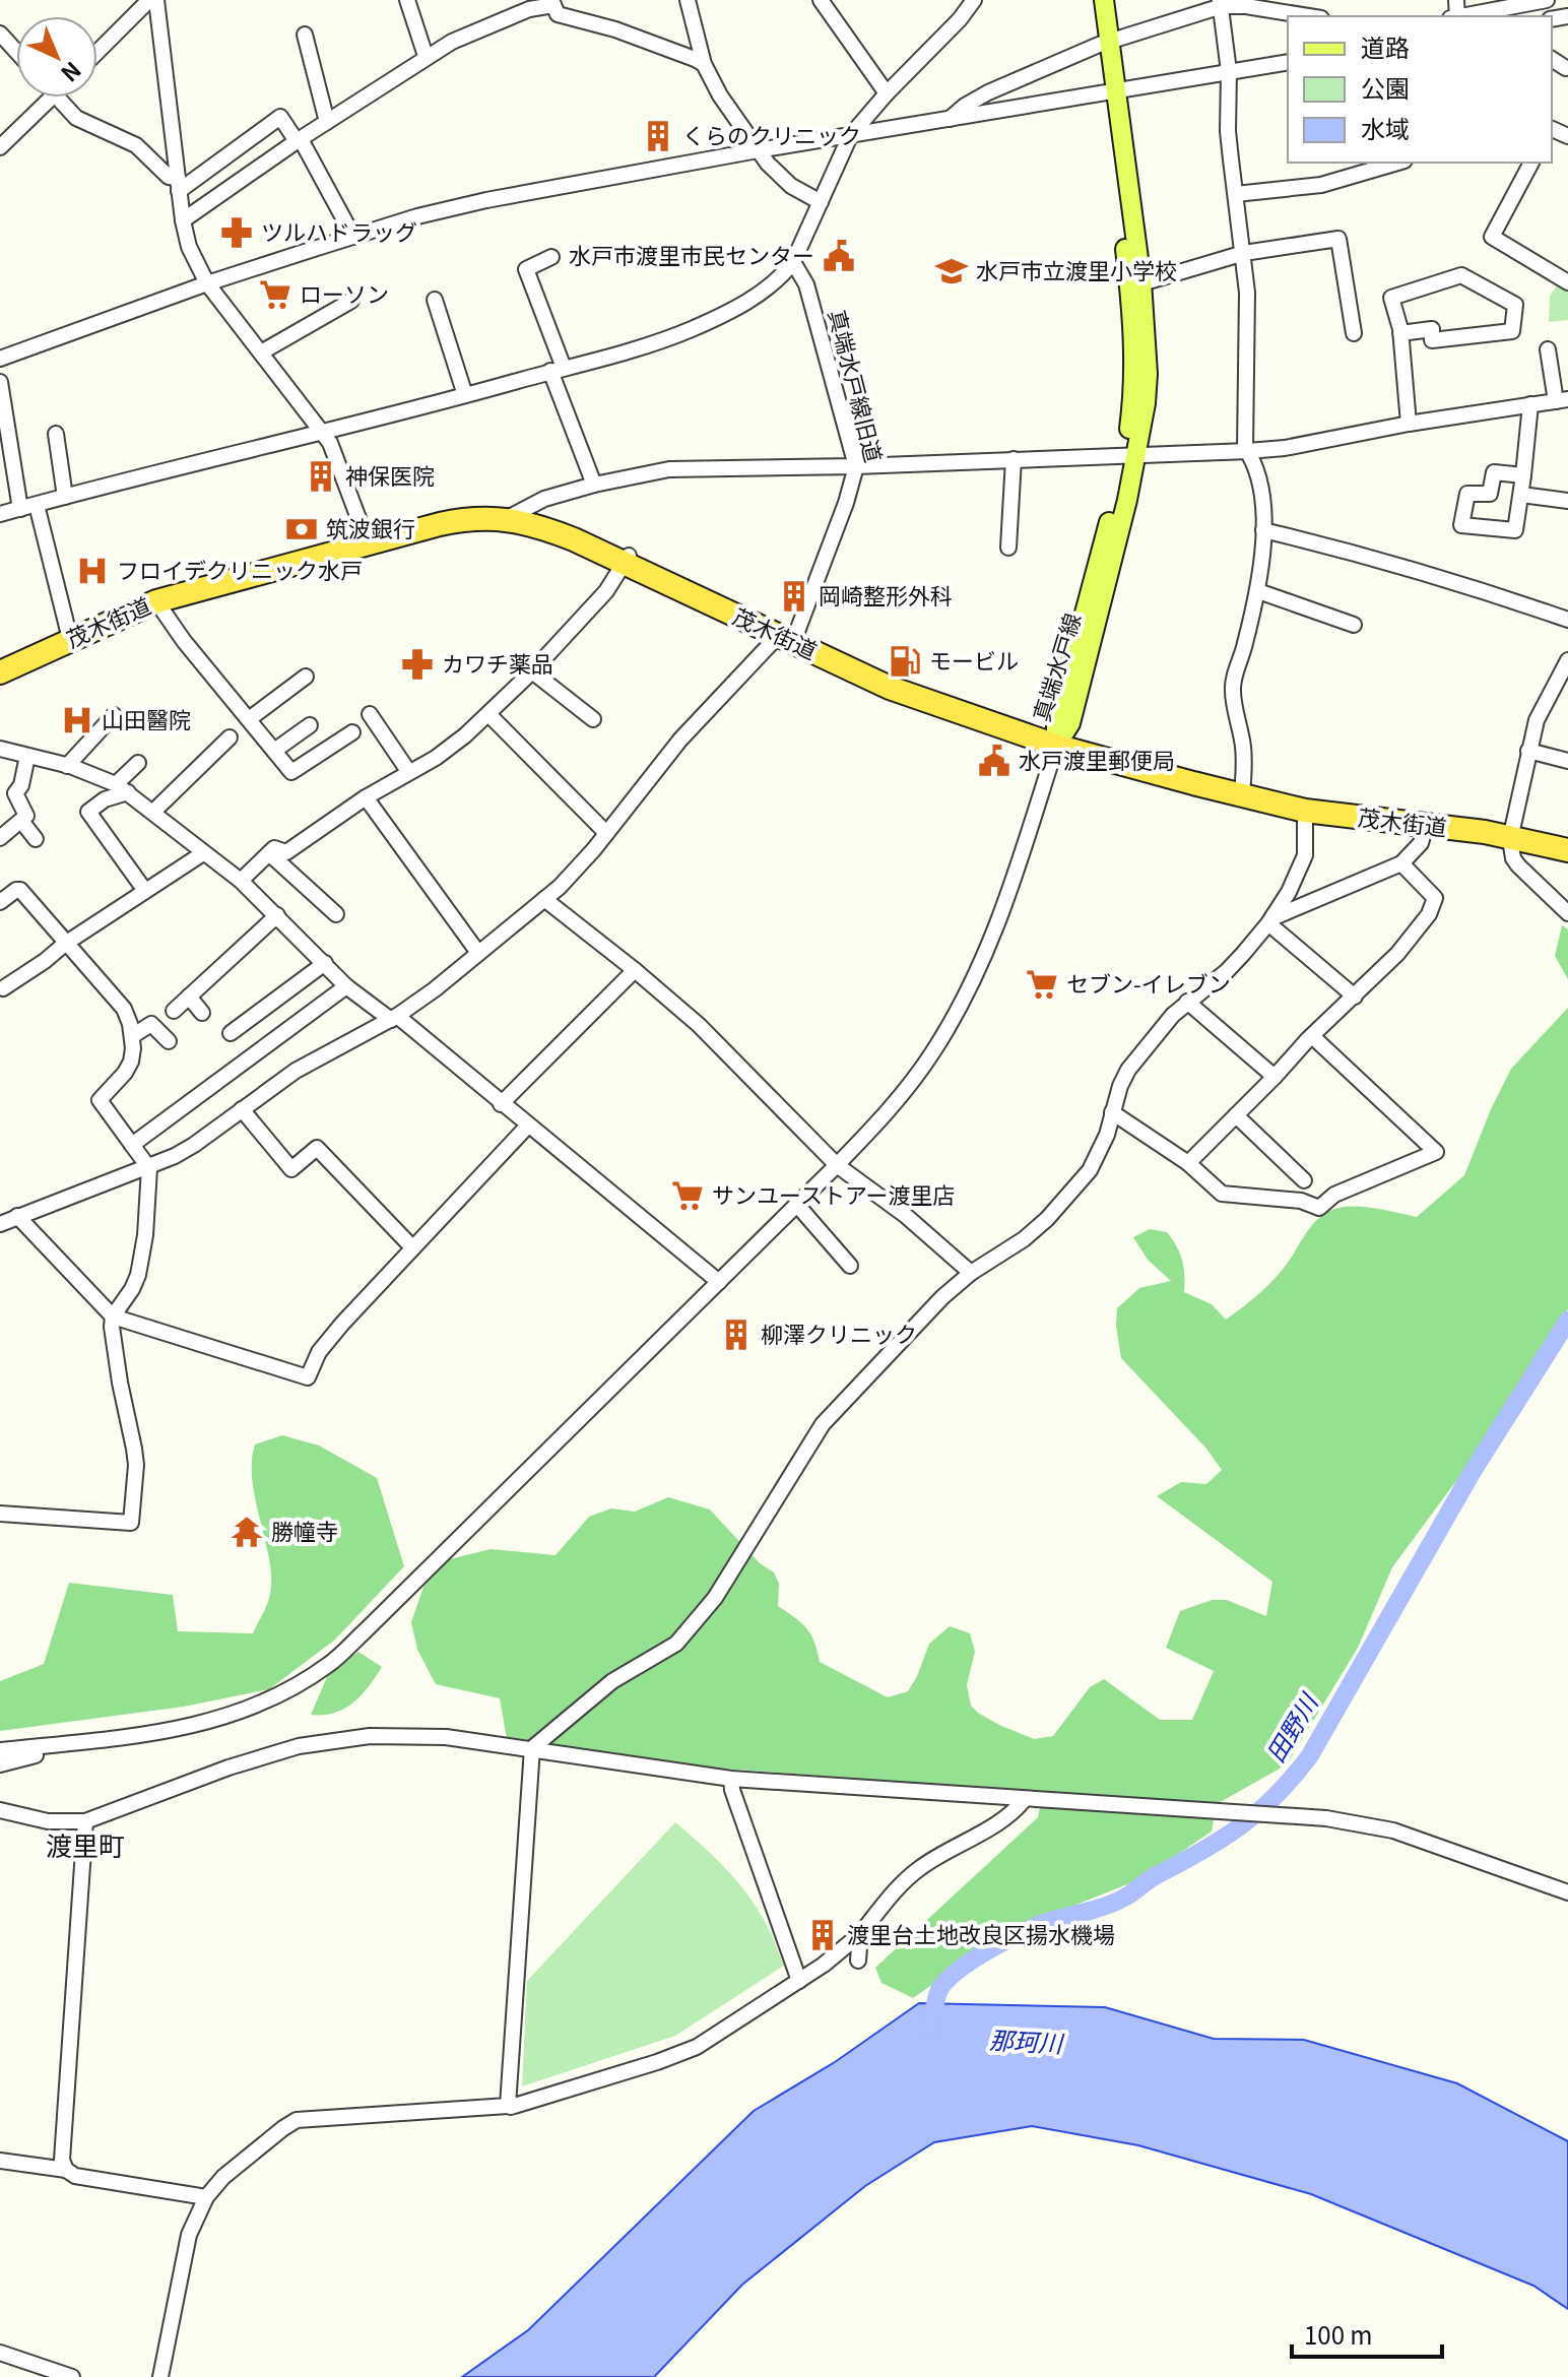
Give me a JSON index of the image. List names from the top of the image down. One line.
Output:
{"streets":{"highway":["茂木街道"],"main road":["真端水戸線"],"street":["真端水戸線旧道"]},"crossings":[["真端水戸線旧道","茂木街道"],["茂木街道","真端水戸線"]],"districts":["渡里町"],"water":["田野川","那珂川"],"places":{"building":["くらのクリニック","神保医院","岡崎整形外科","柳澤クリニック","渡里台土地改良区揚水機場"],"pharmacy":["ツルハドラッグ","カワチ薬品"],"public building":["水戸市渡里市民センター","水戸渡里郵便局"],"school or university":["水戸市立渡里小学校"],"supermarket":["ローソン","セブン-イレブン","サンユーストアー渡里店"],"bank":["筑波銀行"],"hospital":["フロイデクリニック水戸","山田醫院"],"fuel station":["モービル"],"temple":["勝幢寺"]},"legend":["道路","公園","水域"],"scale_bar":"100 m","north":"bottom right"}
